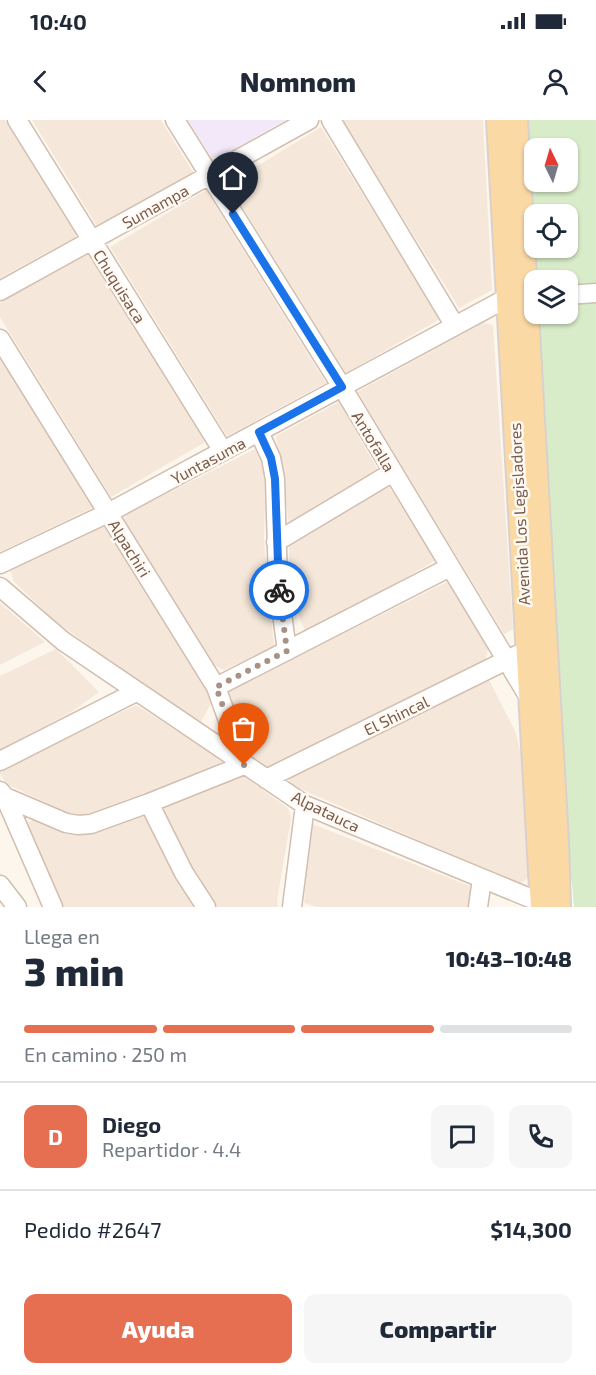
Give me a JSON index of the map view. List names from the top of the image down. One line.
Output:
{"streets":{"main road":["Avenida Los Legisladores"],"street":["Sumampa","Chuquisaca","Antofalla","Yuntasuma","Alpachiri","El Shincal","Alpatauca"]},"crossings":[["Sumampa","Chuquisaca"],["Sumampa","Antofalla"],["Chuquisaca","Yuntasuma"],["Antofalla","Yuntasuma"],["Antofalla","Avenida Los Legisladores"],["Antofalla","El Shincal"],["Yuntasuma","Avenida Los Legisladores"],["Yuntasuma","Alpachiri"],["Avenida Los Legisladores","El Shincal"],["Avenida Los Legisladores","Alpatauca"],["Alpachiri","Alpatauca"],["El Shincal","Alpatauca"]],"north":"top","page":{"status":"10:40","header":"Nomnom","heading":["3 min","Llega en","10:43–10:48"],"panel":["Diego","Repartidor · 4.4","Pedido #2647","$14,300"],"bar":"En camino · 250 m","round":"D","buttons":["Ayuda","Compartir"]}}
